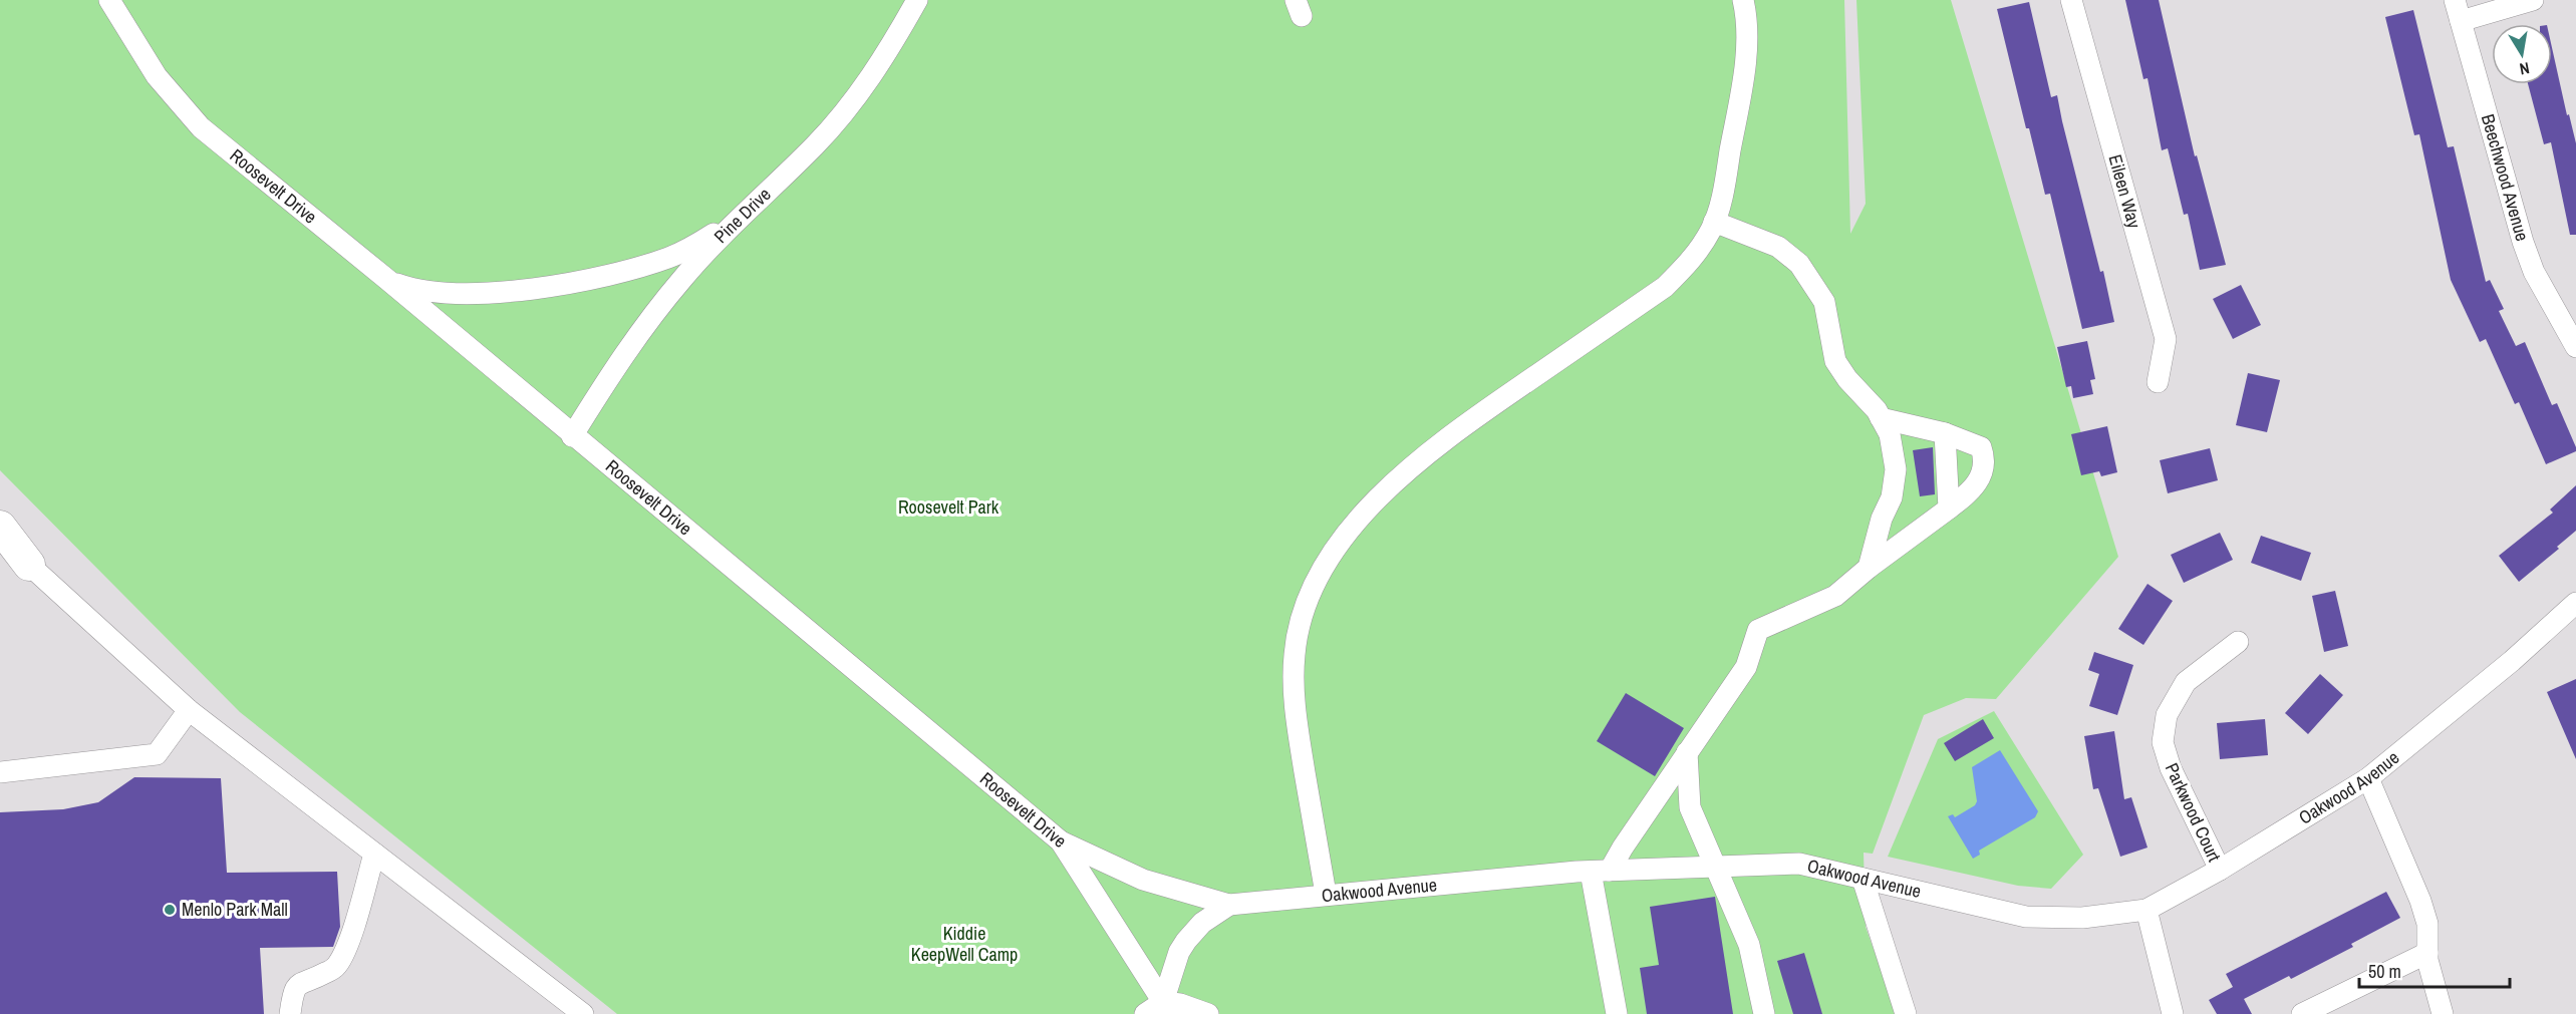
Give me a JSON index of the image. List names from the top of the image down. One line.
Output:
{"streets":{"street":["Beechwood Avenue","Roosevelt Drive","Eileen Way","Pine Drive","Oakwood Avenue","Parkwood Court"]},"crossings":[["Roosevelt Drive","Pine Drive"],["Roosevelt Drive","Oakwood Avenue"],["Oakwood Avenue","Parkwood Court"]],"parks":["Roosevelt Park","Kiddie KeepWell Camp"],"places":["Menlo Park Mall"],"scale_bar":"50 m","north":"bottom"}
